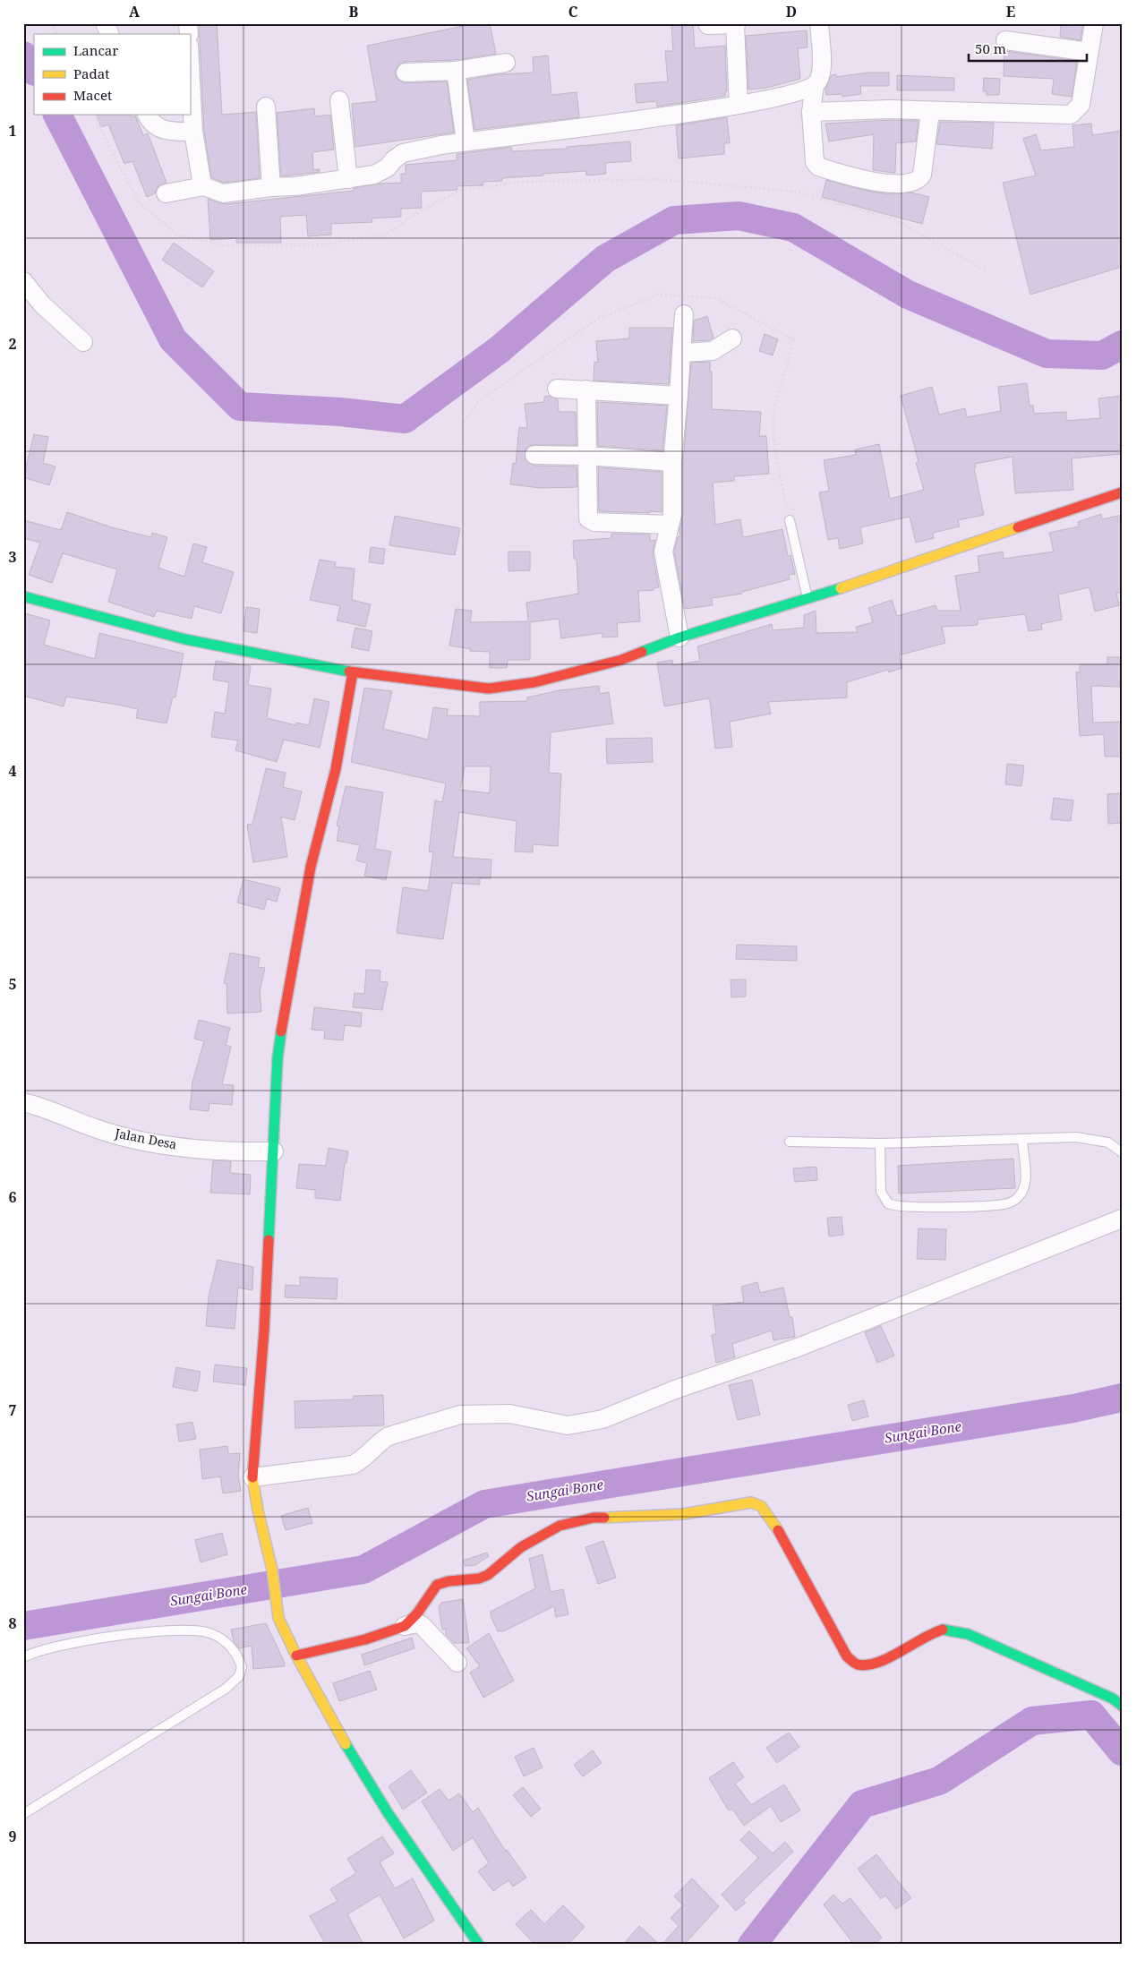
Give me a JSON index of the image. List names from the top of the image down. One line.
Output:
{"streets":{"street":["Jalan Desa"]},"water":["Sungai Bone"],"legend":["Lancar","Padat","Macet"],"scale_bar":"50 m","grid":{"columns":["A","B","C","D","E"],"rows":["1","2","3","4","5","6","7","8","9"]}}
